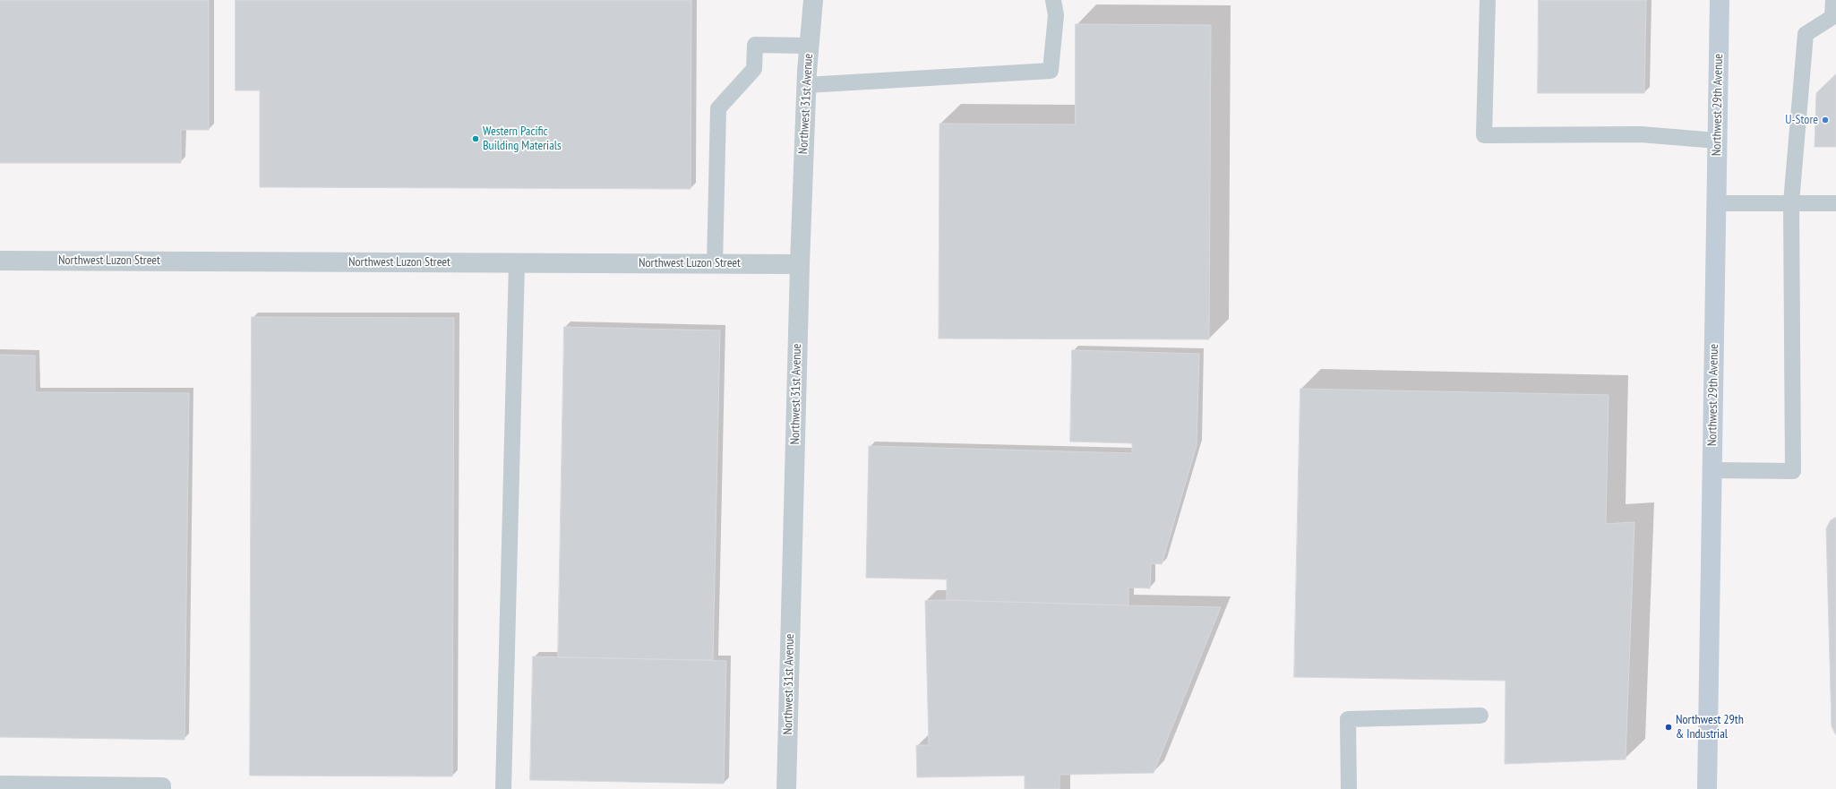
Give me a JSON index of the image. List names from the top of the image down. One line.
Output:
{"streets":{"street":["Northwest 31st Avenue","Northwest 29th Avenue","Northwest Luzon Street"]},"crossings":[["Northwest 31st Avenue","Northwest Luzon Street"]],"places":["U-Store","Western Pacific Building Materials","Northwest 29th & Industrial"]}
